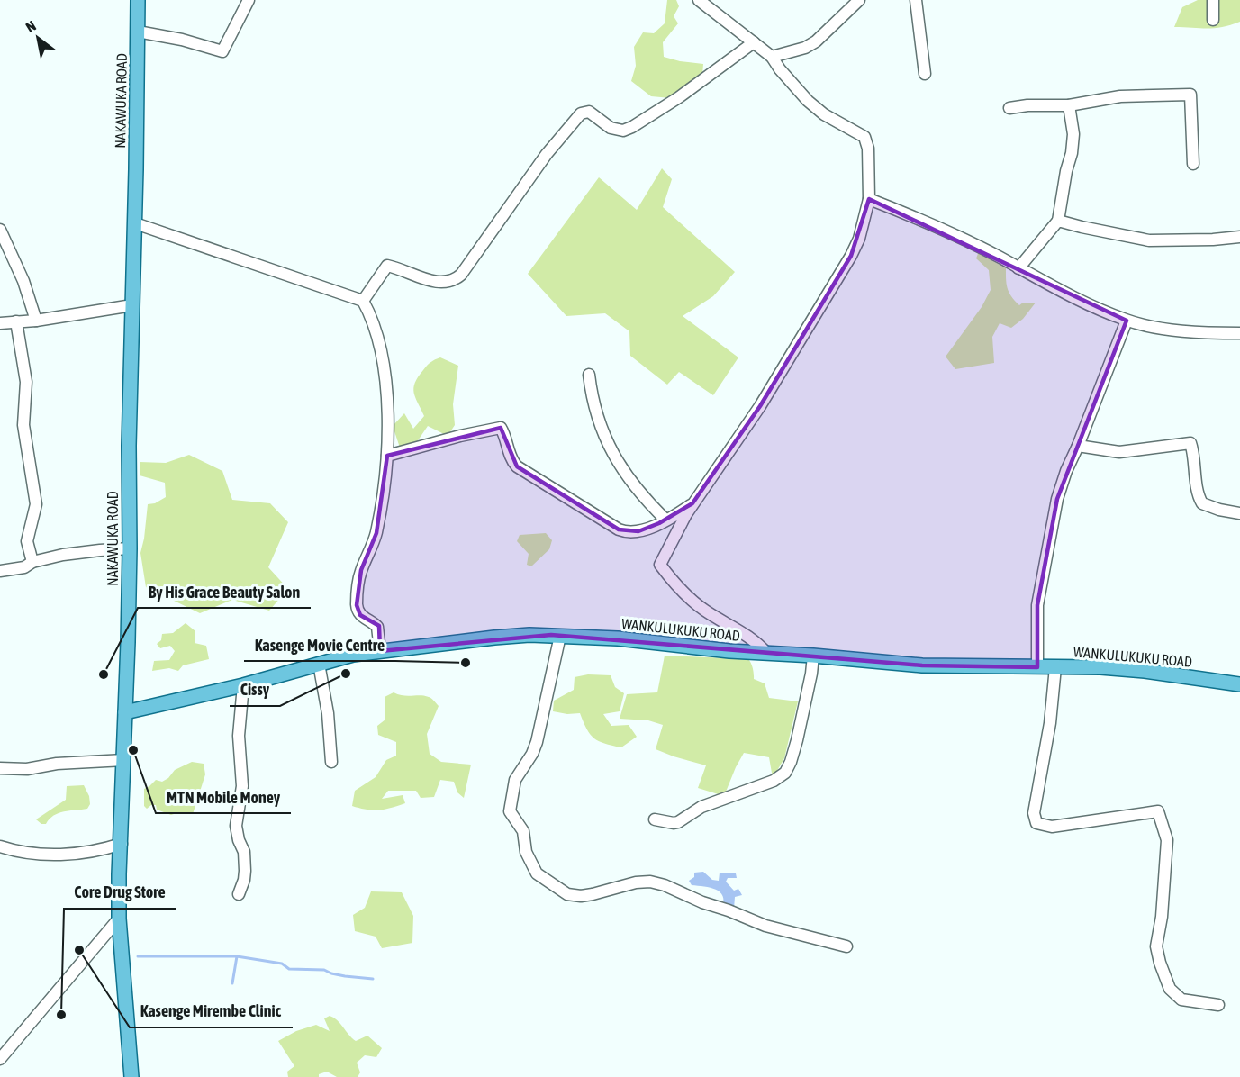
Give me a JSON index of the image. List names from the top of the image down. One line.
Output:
{"streets":{"main road":["NAKAWUKA ROAD","WANKULUKUKU ROAD"]},"crossings":[["NAKAWUKA ROAD","WANKULUKUKU ROAD"]],"places":["Kasenge Movie Centre","Cissy","By His Grace Beauty Salon","MTN Mobile Money","Kasenge Mirembe Clinic","Core Drug Store"],"north":"top left"}
